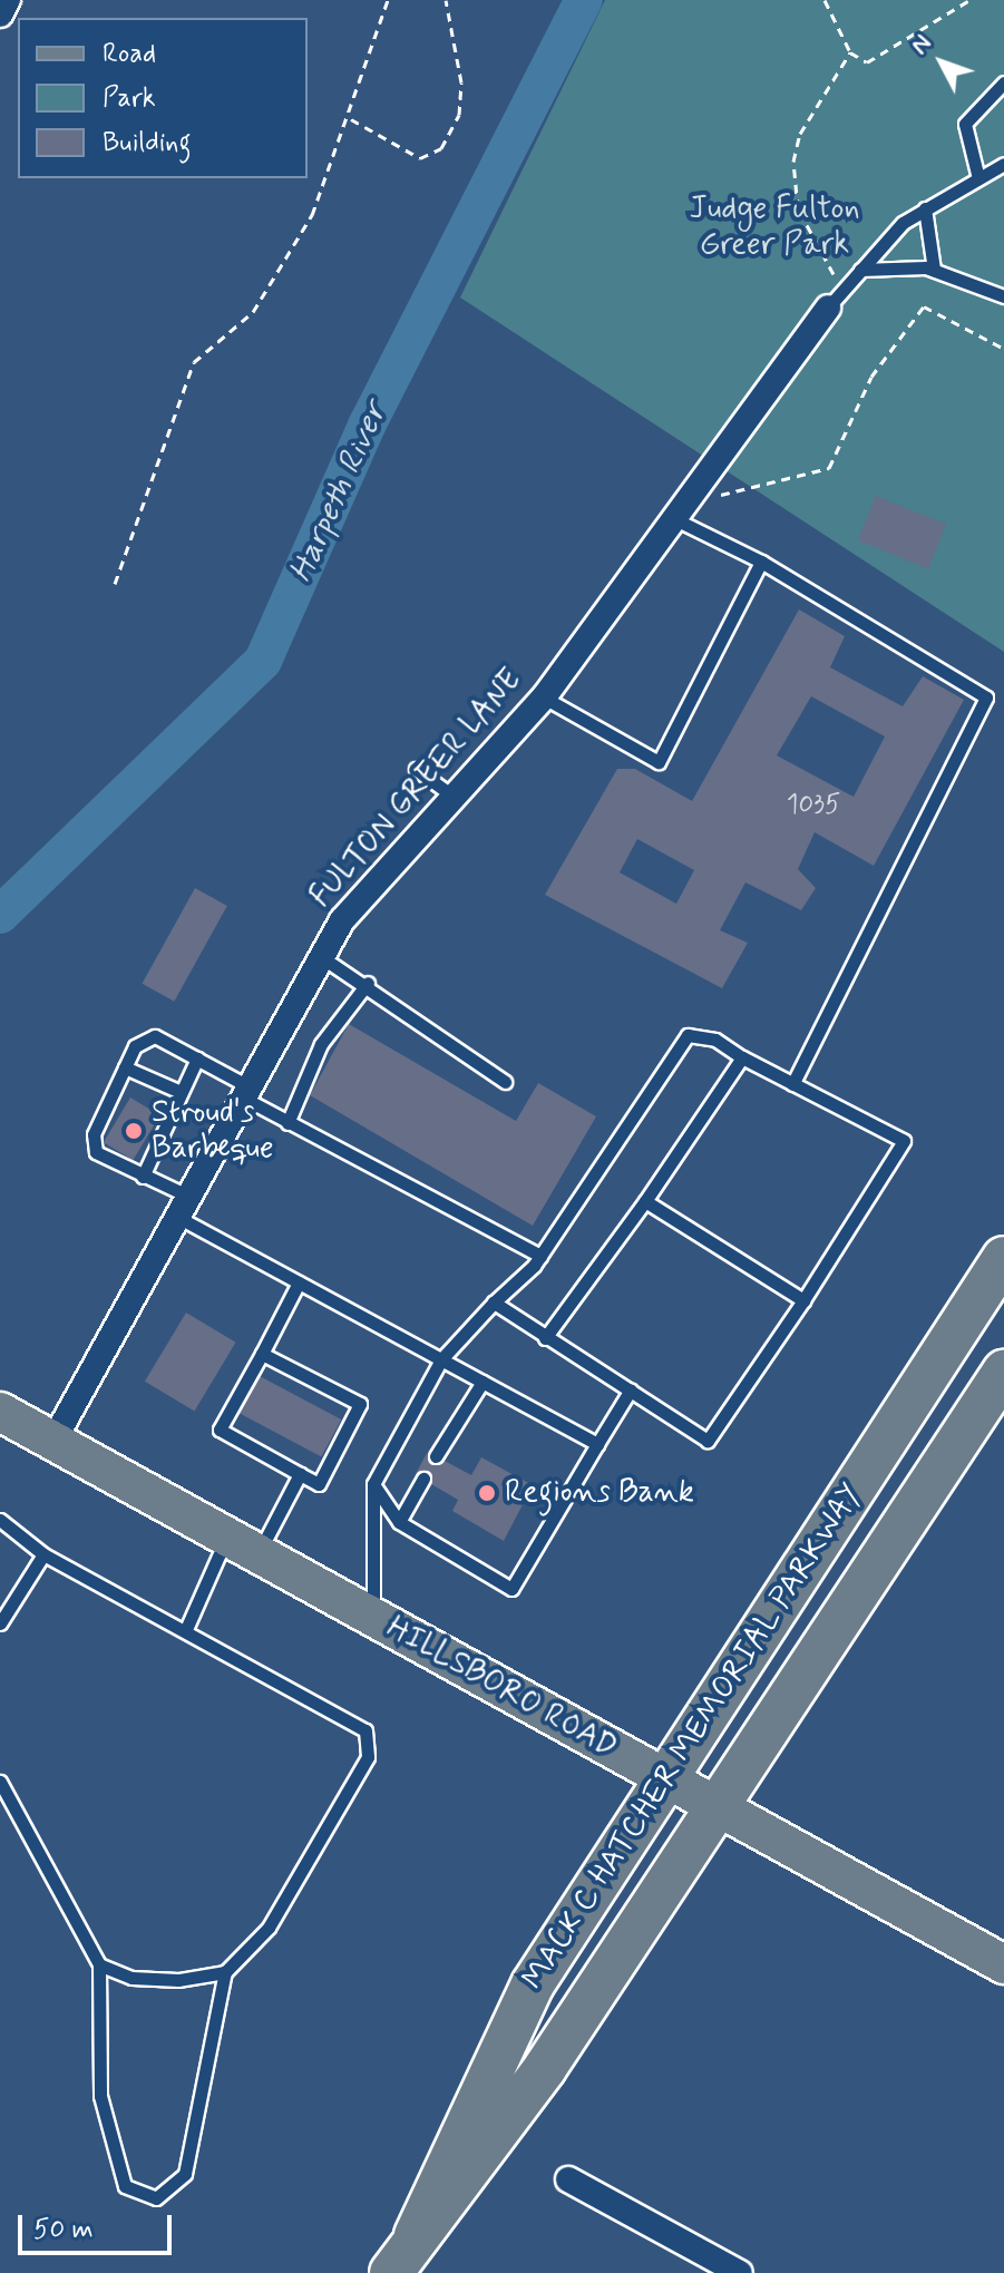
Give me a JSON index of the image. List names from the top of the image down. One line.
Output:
{"streets":{"highway":["MACK C HATCHER MEMORIAL PARKWAY"],"main road":["HILLSBORO ROAD"],"street":["FULTON GREER LANE"]},"crossings":[["FULTON GREER LANE","HILLSBORO ROAD"],["HILLSBORO ROAD","MACK C HATCHER MEMORIAL PARKWAY"]],"water":["Harpeth River"],"parks":["Judge Fulton Greer Park"],"places":["Stroud's Barbeque","Regions Bank"],"house_numbers":["1035"],"legend":["Road","Park","Building"],"scale_bar":"50 m","north":"top left"}
